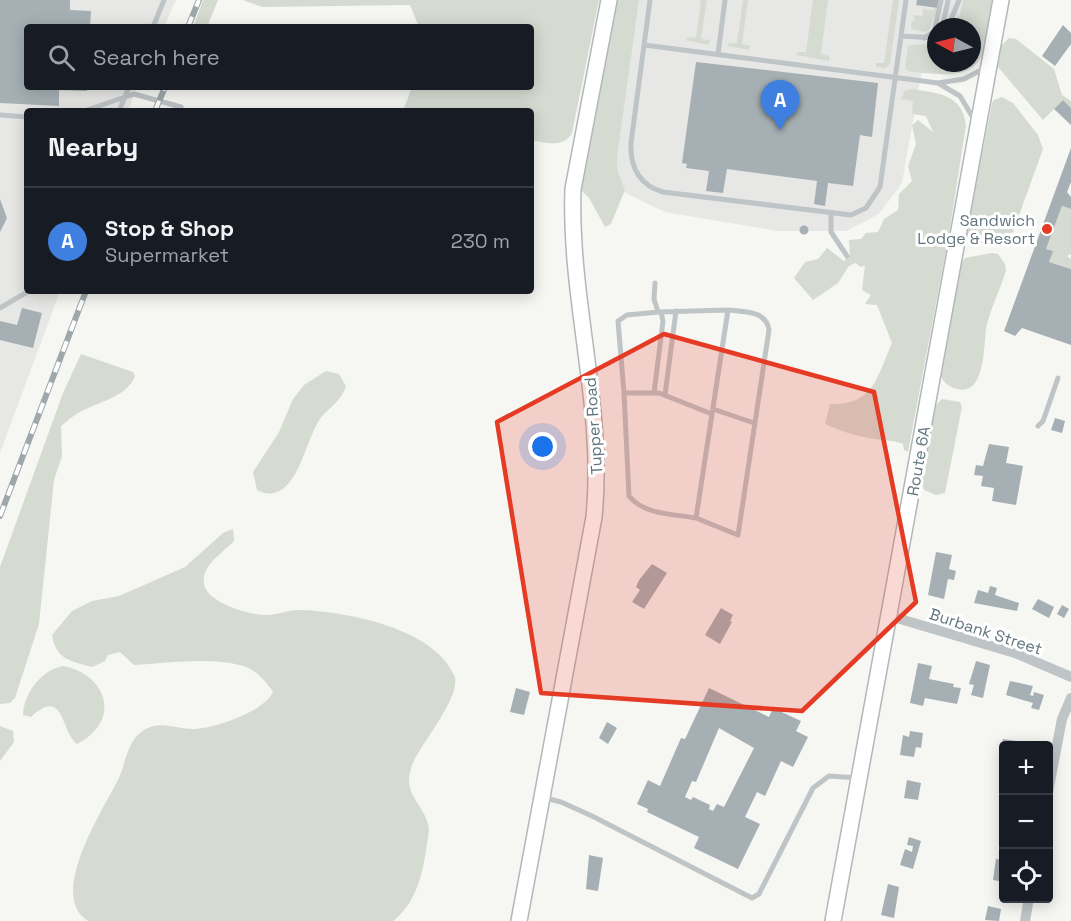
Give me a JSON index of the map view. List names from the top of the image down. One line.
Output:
{"streets":{"main road":["Tupper Road","Route 6A"],"street":["Burbank Street"]},"crossings":[["Route 6A","Burbank Street"]],"places":["Sandwich Lodge & Resort"],"north":"left","page":{"search":"Search here","pins":"A","heading":"Nearby","list":[{"mark":"A","name":"Stop & Shop","note":"Supermarket","value":"230 m"}],"map_buttons":["+","−"]}}
